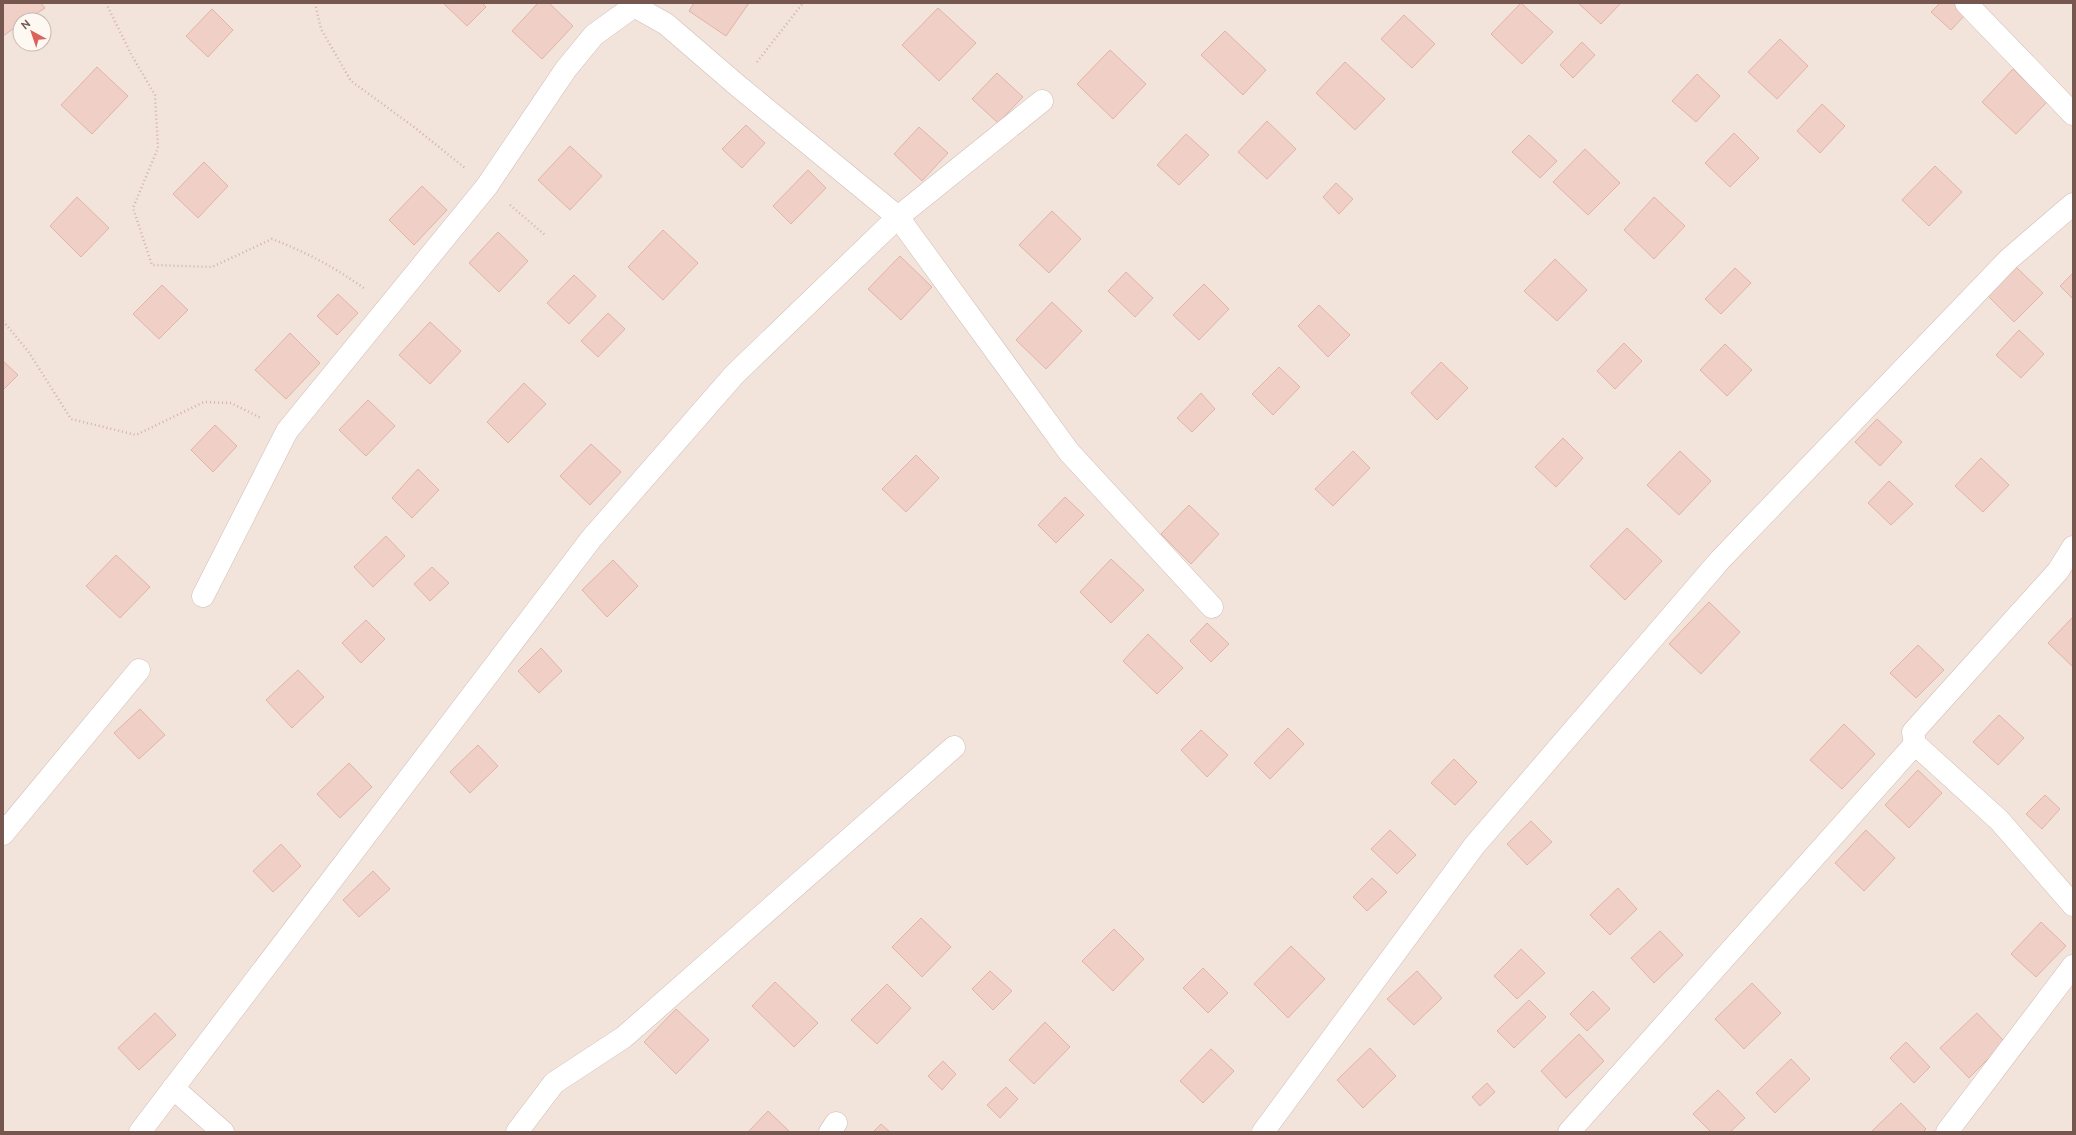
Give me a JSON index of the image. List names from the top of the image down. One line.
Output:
{"north":"top left"}
